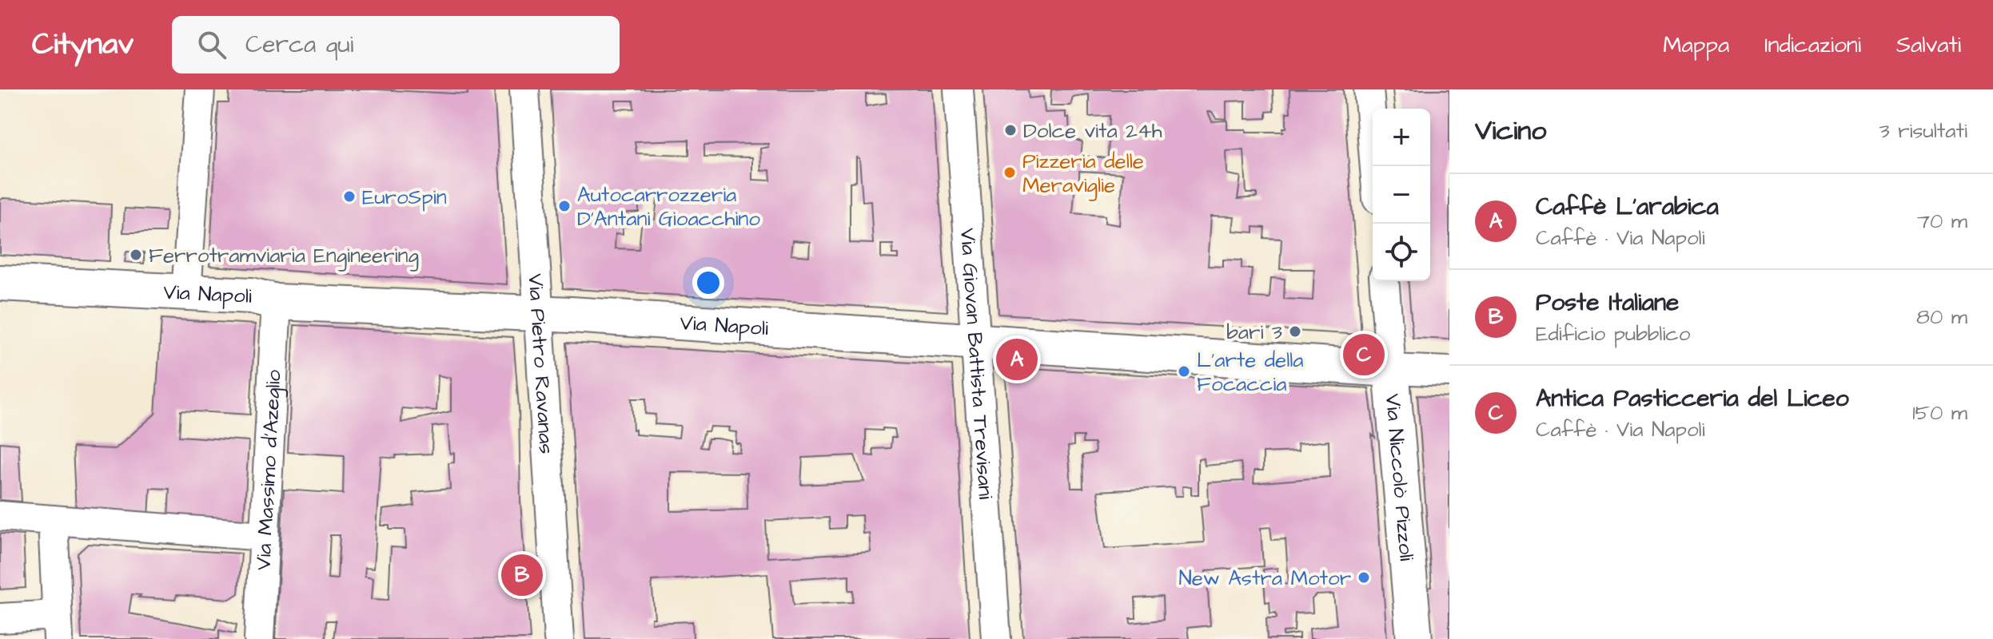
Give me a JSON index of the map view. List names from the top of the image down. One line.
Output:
{"streets":{"street":["Via Napoli","Via Pietro Ravanas","Via Giovan Battista Trevisani","Via Massimo d'Azeglio","Via Niccolò Pizzoli"]},"crossings":[["Via Napoli","Via Pietro Ravanas"],["Via Napoli","Via Giovan Battista Trevisani"],["Via Napoli","Via Massimo d'Azeglio"],["Via Napoli","Via Niccolò Pizzoli"]],"places":["Dolce vita 24h","Pizzeria delle Meraviglie","EuroSpin","Autocarrozzeria D'Antani Gioacchino","Ferrotramviaria Engineering","bari 3","L'arte della Focaccia","New Astra Motor"],"page":{"header":"Citynav","search":"Cerca qui","nav":["Mappa","Indicazioni","Salvati"],"heading":["Vicino","3 risultati"],"map_buttons":["+","−"],"list":[{"mark":"A","name":"Caffè L'arabica","note":"Caffè · Via Napoli","value":"70 m"},{"mark":"B","name":"Poste Italiane","note":"Edificio pubblico","value":"80 m"},{"mark":"C","name":"Antica Pasticceria del Liceo","note":"Caffè · Via Napoli","value":"150 m"}],"pins":["C","A","B"]}}
